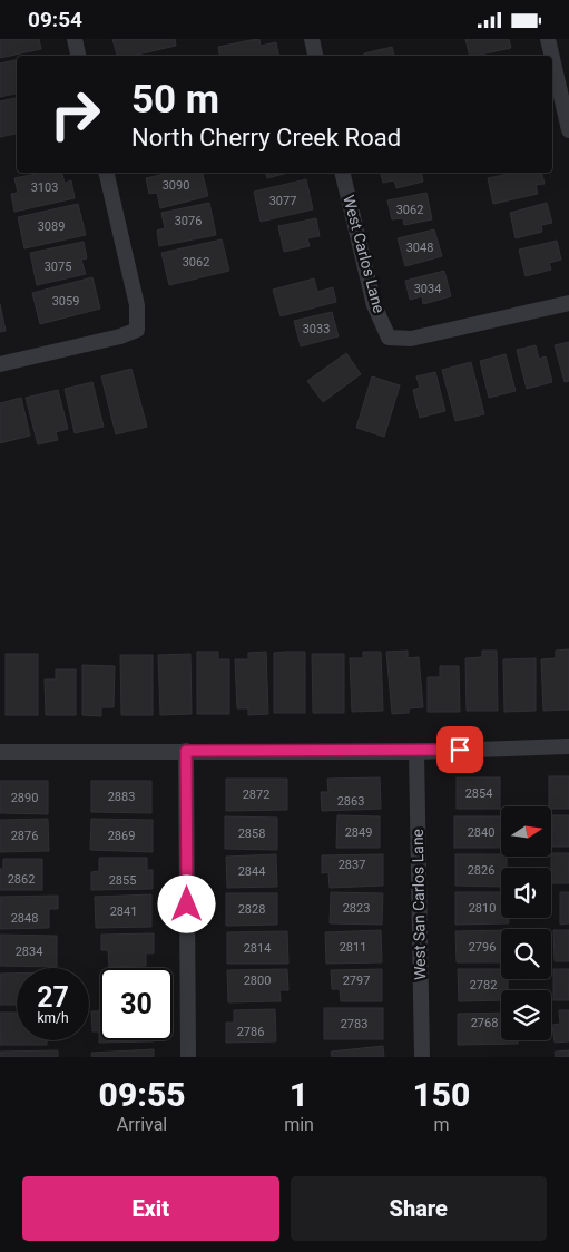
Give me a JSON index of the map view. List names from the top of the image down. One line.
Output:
{"streets":{"street":["West Carlos Lane","West San Carlos Lane"]},"house_numbers":["3090","3103","3077","3062","3076","3089","3048","3062","3075","3034","3059","3033","2854","2872","2883","2890","2863","2849","2840","2858","2876","2869","2837","2826","2844","2862","2855","2823","2810","2828","2841","2848","2811","2796","2814","2834","2800","2797","2782","2768","2783","2786"],"north":"right","page":{"status":"09:54","turn":["50 m","North Cherry Creek Road"],"speed":"27 km/h","limit":"30","eta":["09:55","Arrival","1","min","150","m"],"buttons":["Exit","Share"]}}
